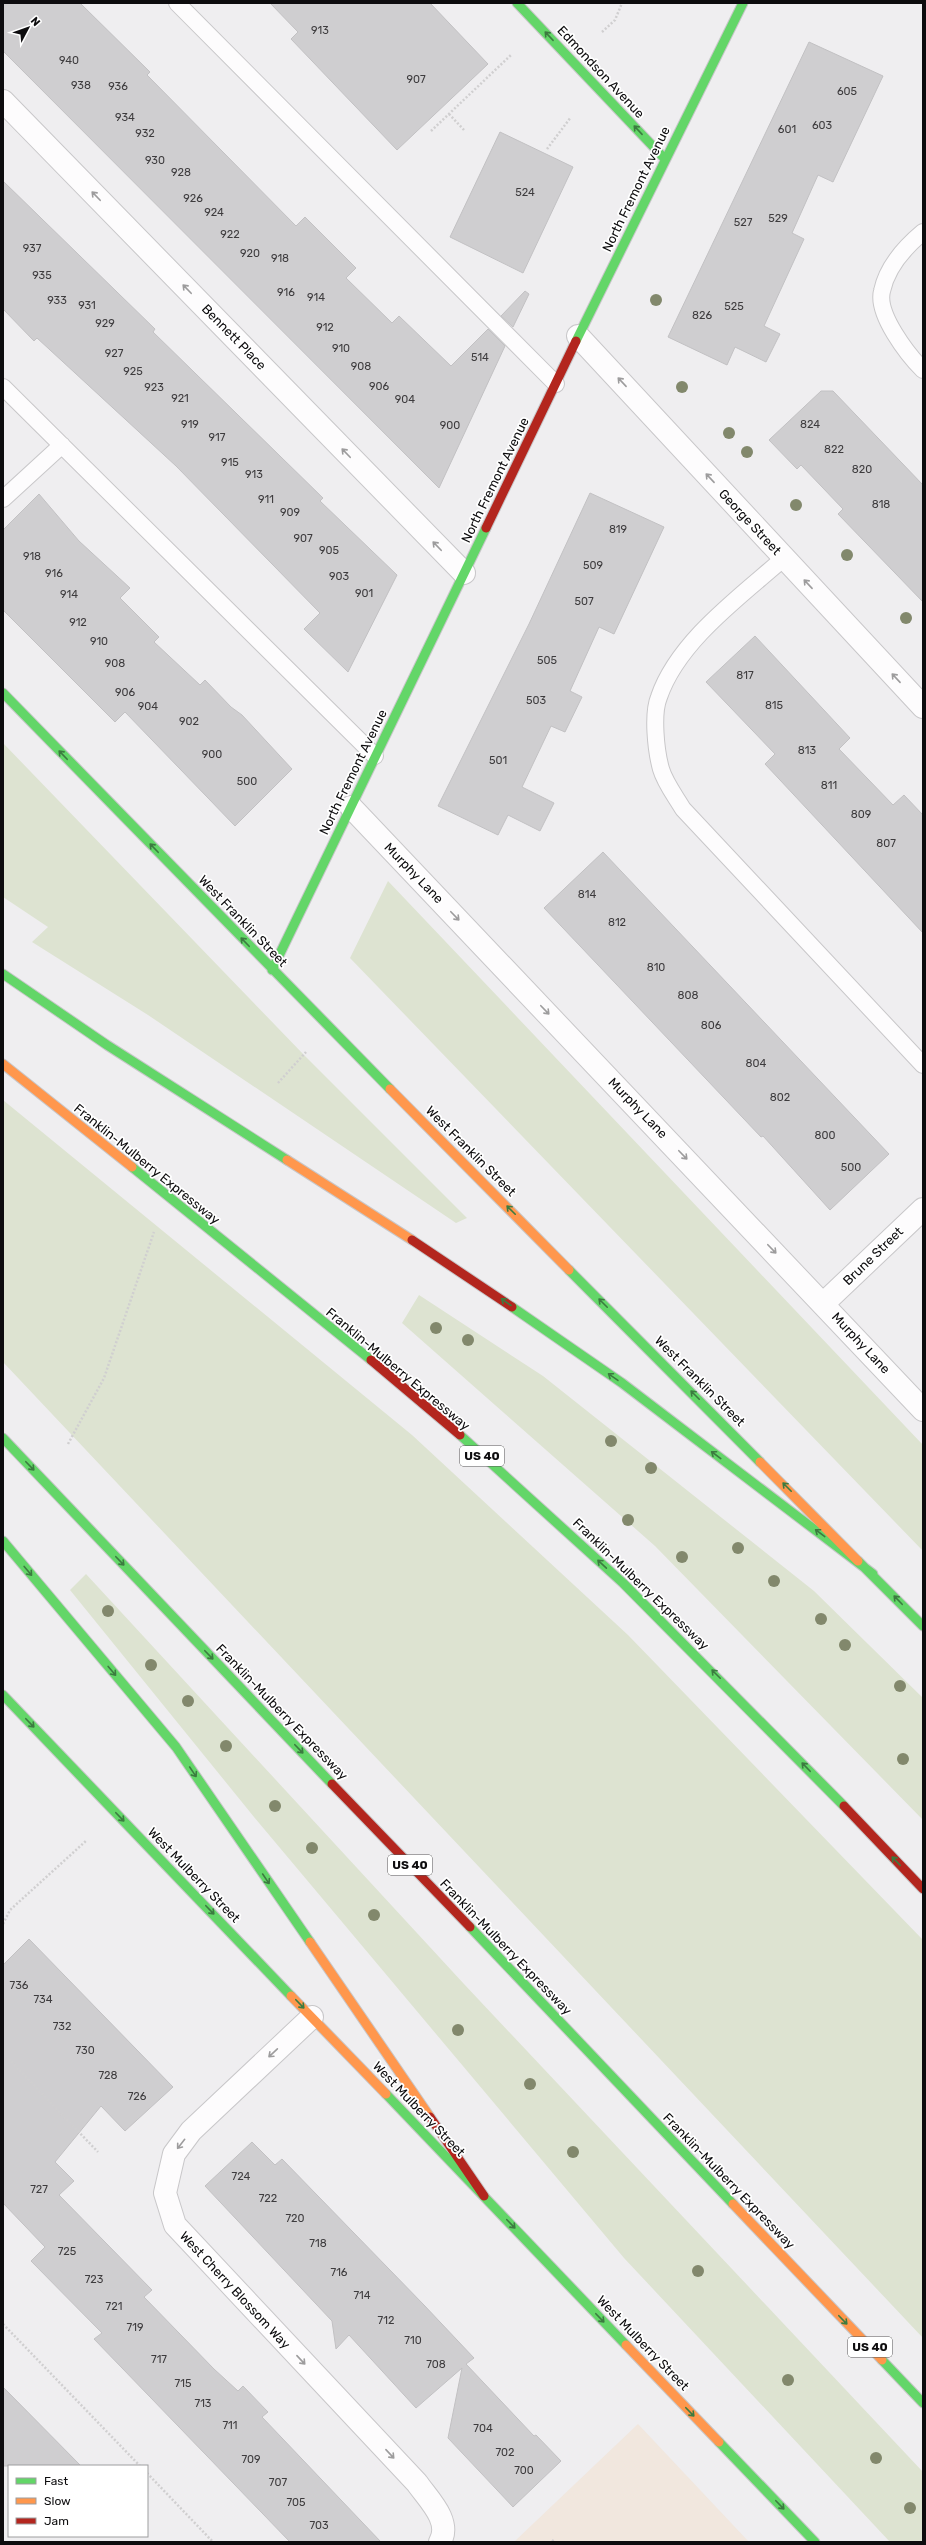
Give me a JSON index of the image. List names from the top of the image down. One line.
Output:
{"streets":{"main road":["Edmondson Avenue","North Fremont Avenue","West Franklin Street","Franklin-Mulberry Expressway","US 40","West Mulberry Street"],"street":["Bennett Place","George Street","Murphy Lane","Brune Street","West Cherry Blossom Way"]},"crossings":[["Edmondson Avenue","North Fremont Avenue"],["North Fremont Avenue","Bennett Place"],["North Fremont Avenue","George Street"],["North Fremont Avenue","Murphy Lane"],["North Fremont Avenue","West Franklin Street"],["Murphy Lane","Brune Street"],["West Mulberry Street","West Cherry Blossom Way"]],"one_way":["Edmondson Avenue","Bennett Place","George Street","Murphy Lane","West Mulberry Street"],"house_numbers":["913","940","907","938","936","605","934","603","601","932","930","928","524","926","924","529","527","922","937","920","918","935","916","914","933","931","525","826","929","912","910","927","514","908","925","906","923","921","904","919","824","900","917","822","915","820","913","911","818","909","819","907","905","918","509","916","903","901","914","507","912","910","505","908","817","906","503","815","904","902","813","900","501","500","811","809","807","814","812","810","808","806","804","802","800","500","736","734","732","730","728","726","724","727","722","720","718","725","716","723","714","721","712","719","710","717","708","715","713","711","704","702","709","700","707","705","703"],"legend":["Fast","Slow","Jam"],"north":"top right"}
